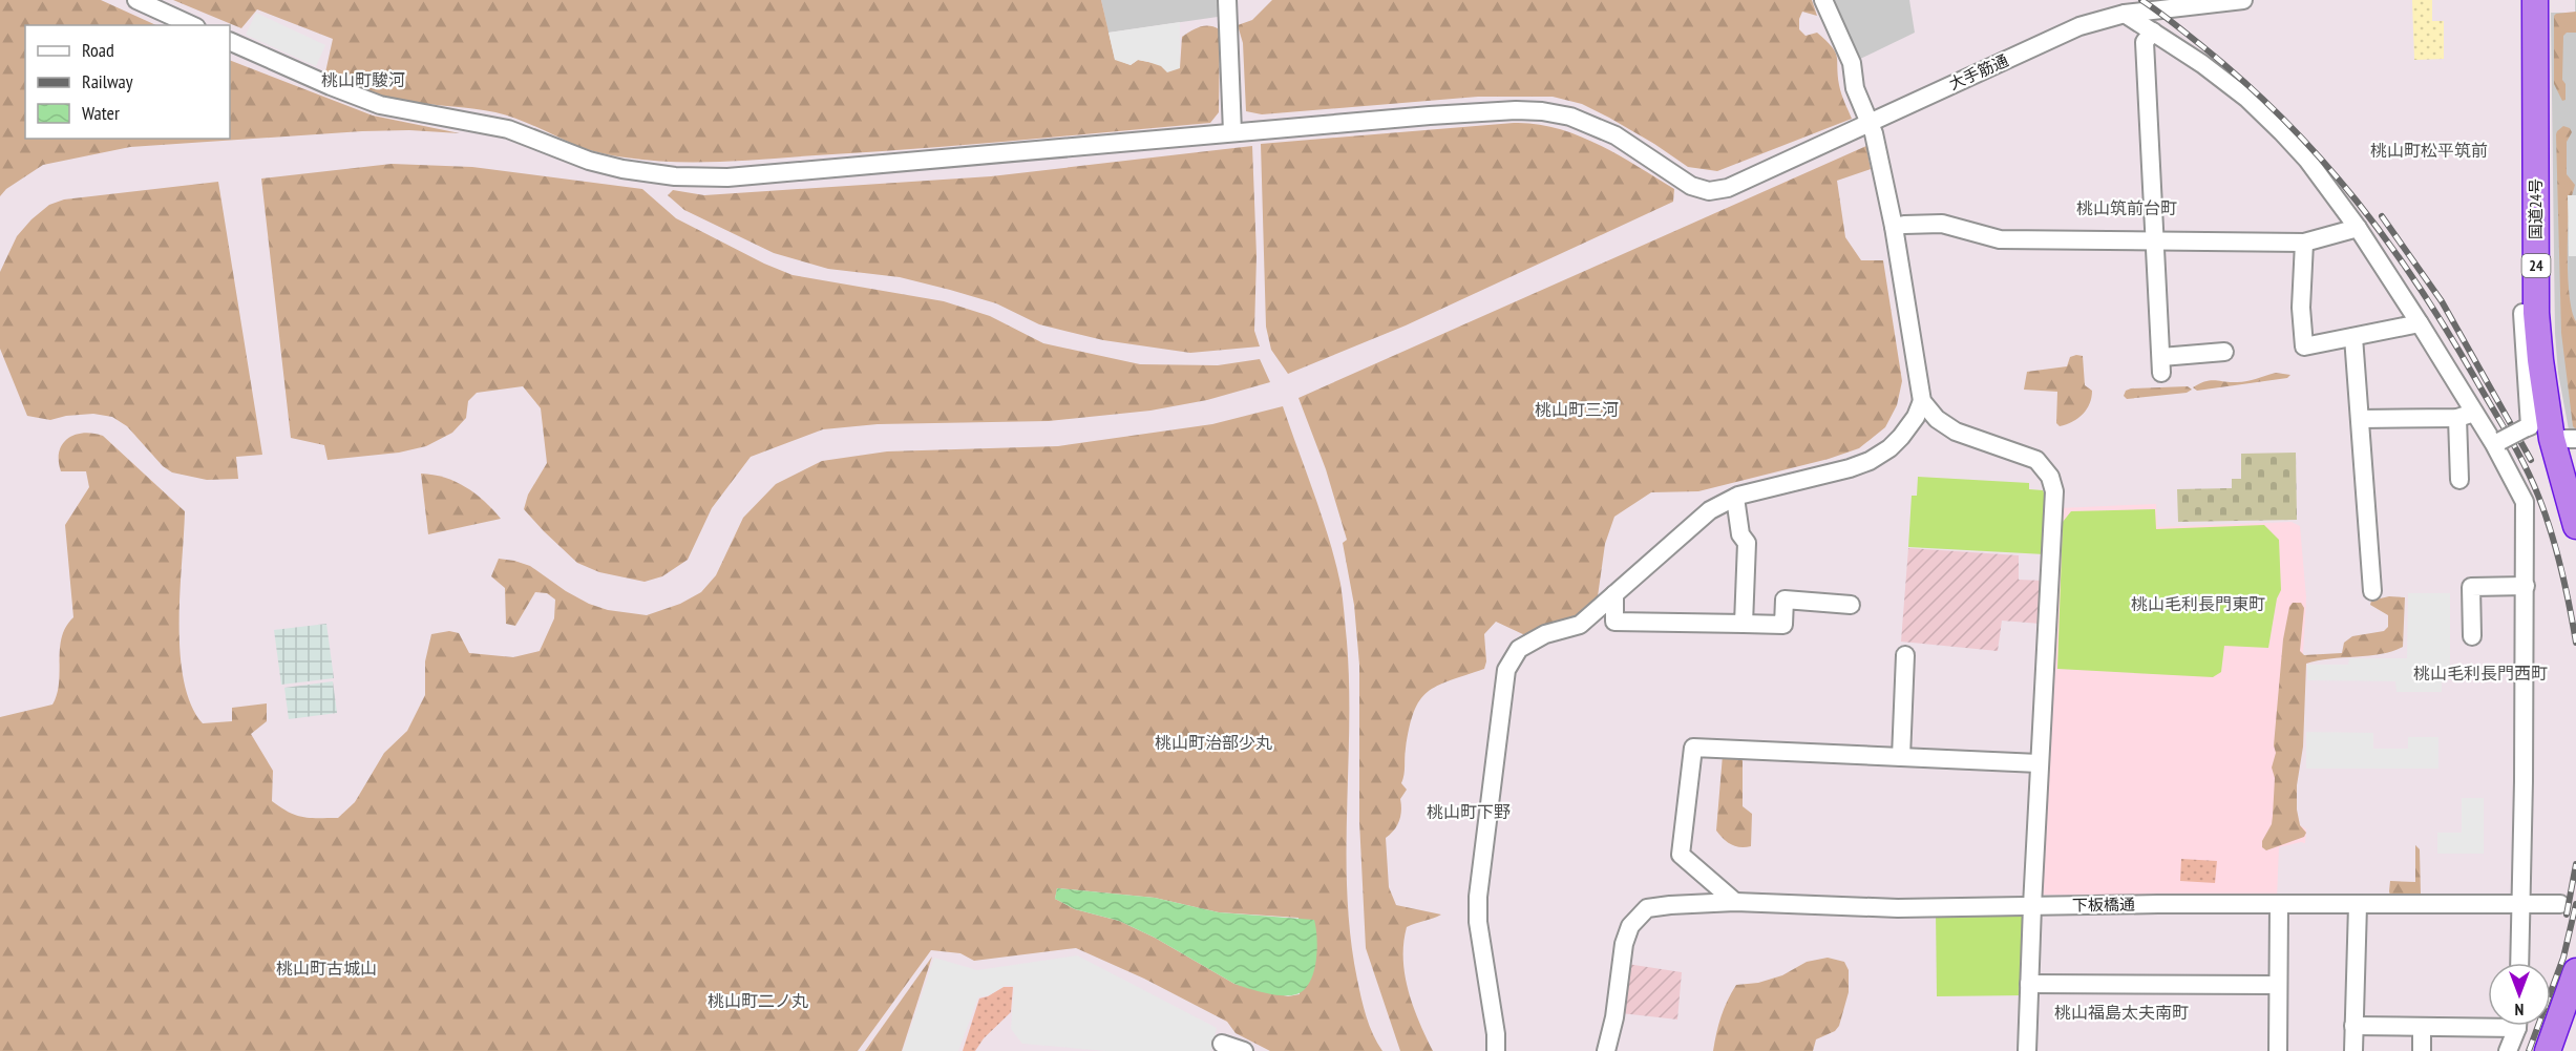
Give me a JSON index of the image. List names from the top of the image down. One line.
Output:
{"streets":{"highway":["国道24号","24"],"street":["大手筋通","下板橋通"]},"districts":["桃山町駿河","桃山町松平筑前","桃山筑前台町","桃山町三河","桃山毛利長門東町","桃山毛利長門西町","桃山町治部少丸","桃山町下野","桃山町古城山","桃山町二ノ丸","桃山福島太夫南町"],"legend":["Road","Railway","Water"],"north":"bottom"}
